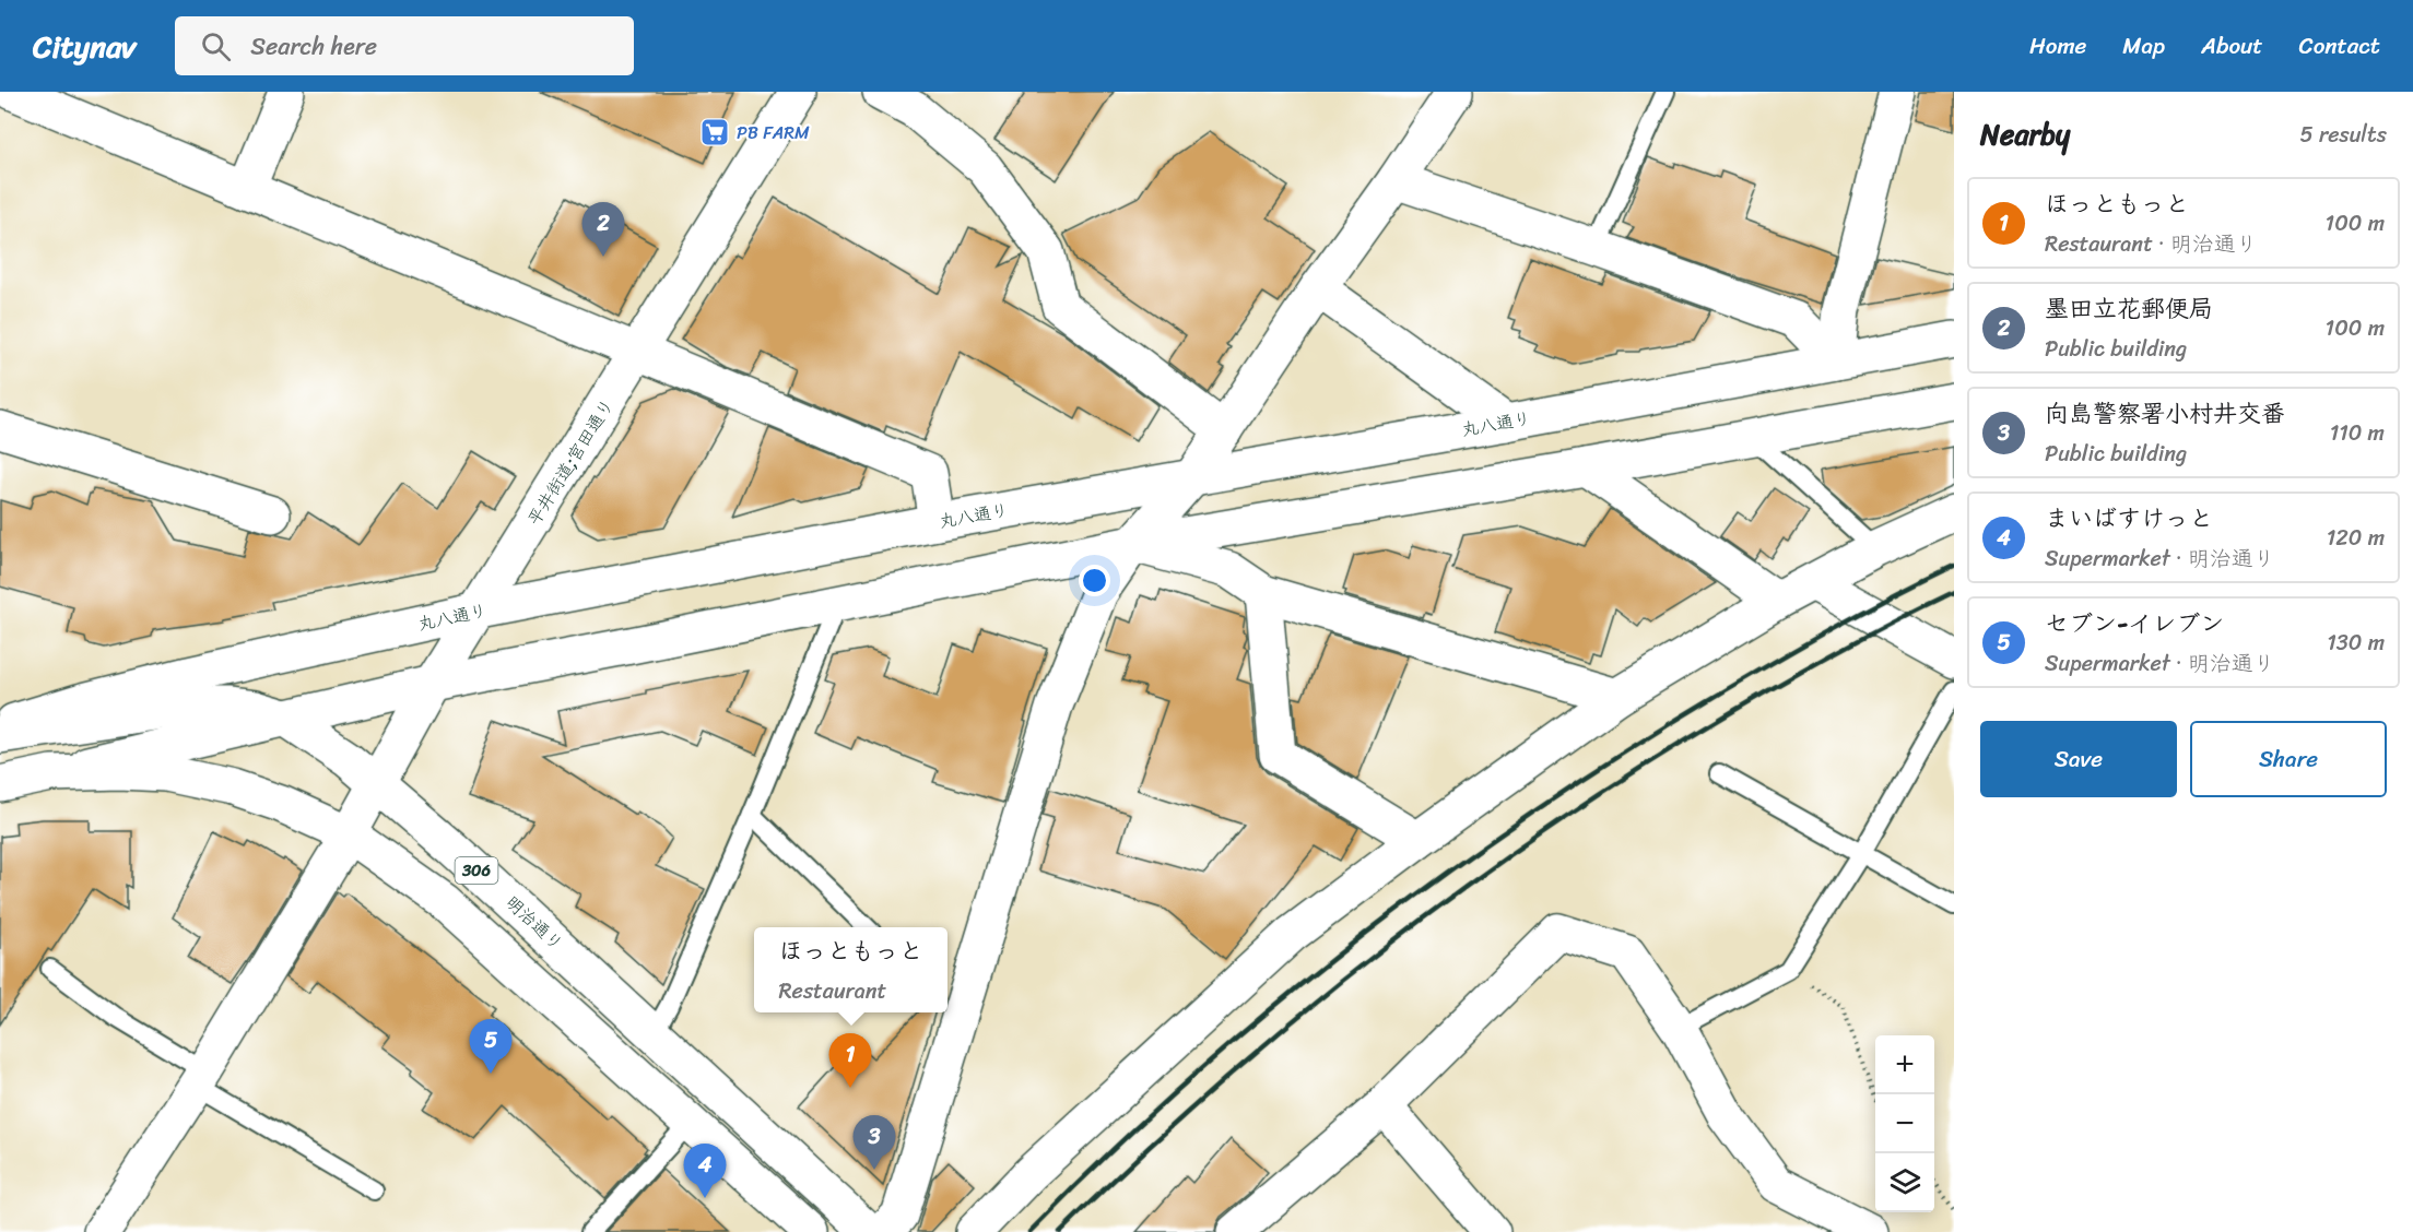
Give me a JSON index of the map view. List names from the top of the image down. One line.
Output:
{"streets":{"street":["丸八通り","平井街道;宮田通り","306","明治通り"]},"crossings":[["丸八通り","平井街道;宮田通り"],["平井街道;宮田通り","306"],["平井街道;宮田通り","明治通り"]],"places":{"supermarket":["PB FARM"]},"page":{"header":"Citynav","search":"Search here","nav":["Home","Map","About","Contact"],"heading":["Nearby","5 results"],"list":[{"mark":"1","name":"ほっともっと","note":"Restaurant · 明治通り","value":"100 m"},{"mark":"2","name":"墨田立花郵便局","note":"Public building","value":"100 m"},{"mark":"3","name":"向島警察署小村井交番","note":"Public building","value":"110 m"},{"mark":"4","name":"まいばすけっと","note":"Supermarket · 明治通り","value":"120 m"},{"mark":"5","name":"セブン-イレブン","note":"Supermarket · 明治通り","value":"130 m"}],"pins":["2","5","1","3","4"],"buttons":["Save","Share"],"popup":["ほっともっと","Restaurant"],"map_buttons":["+","−"]}}
